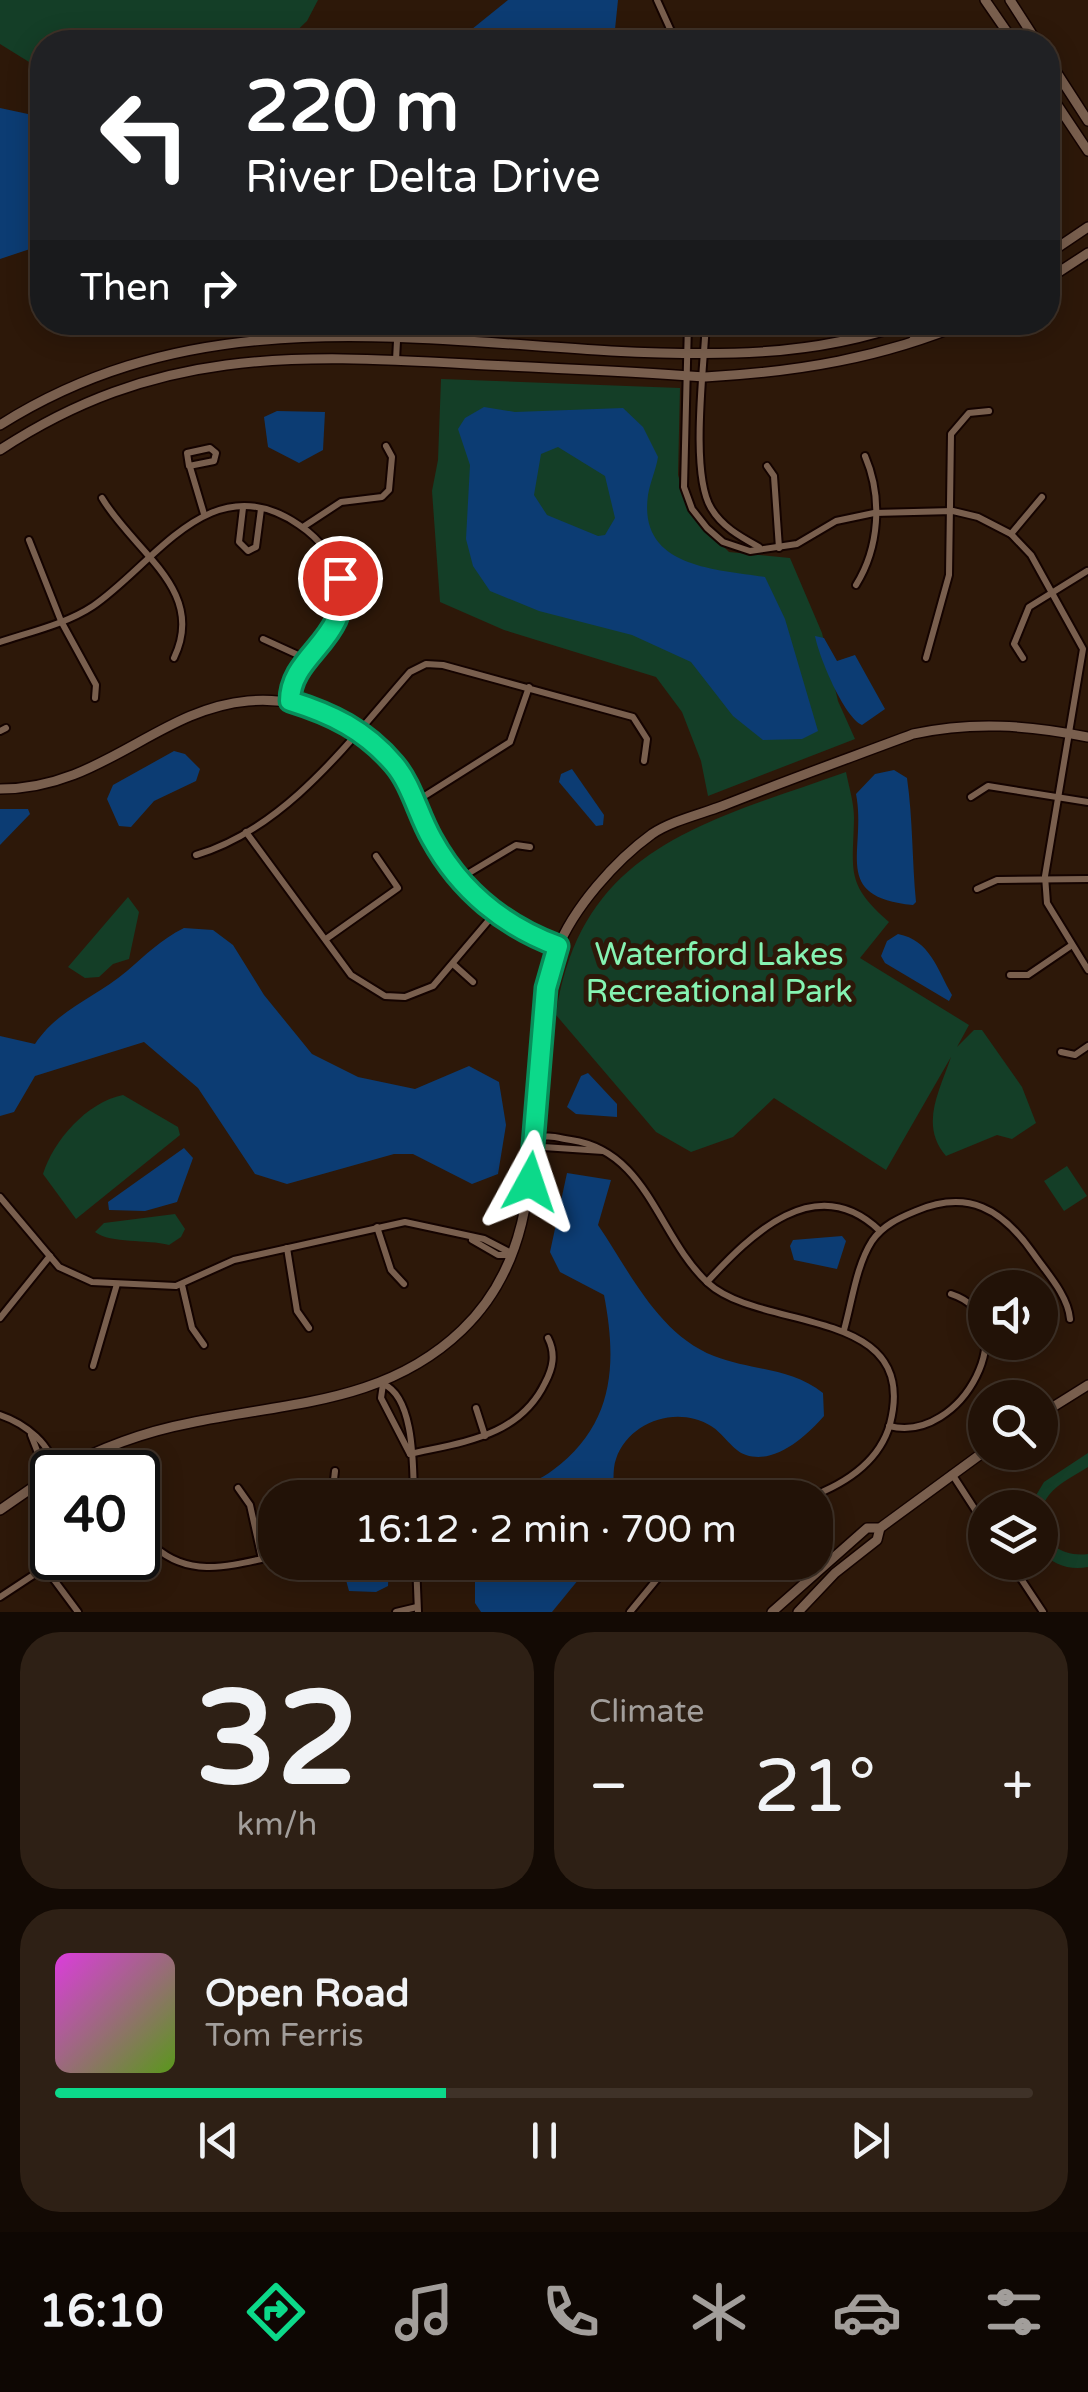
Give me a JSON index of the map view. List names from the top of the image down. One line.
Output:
{"parks":["Waterford Lakes Recreational Park"],"page":{"turn":["220 m","River Delta Drive"],"then":"Then","limit":"40","trip":"16:12 · 2 min · 700 m","tile":[["32","km/h"],"Climate"],"heat":["−","21°","+"],"song":["Open Road","Tom Ferris"],"tabs":"16:10"}}
